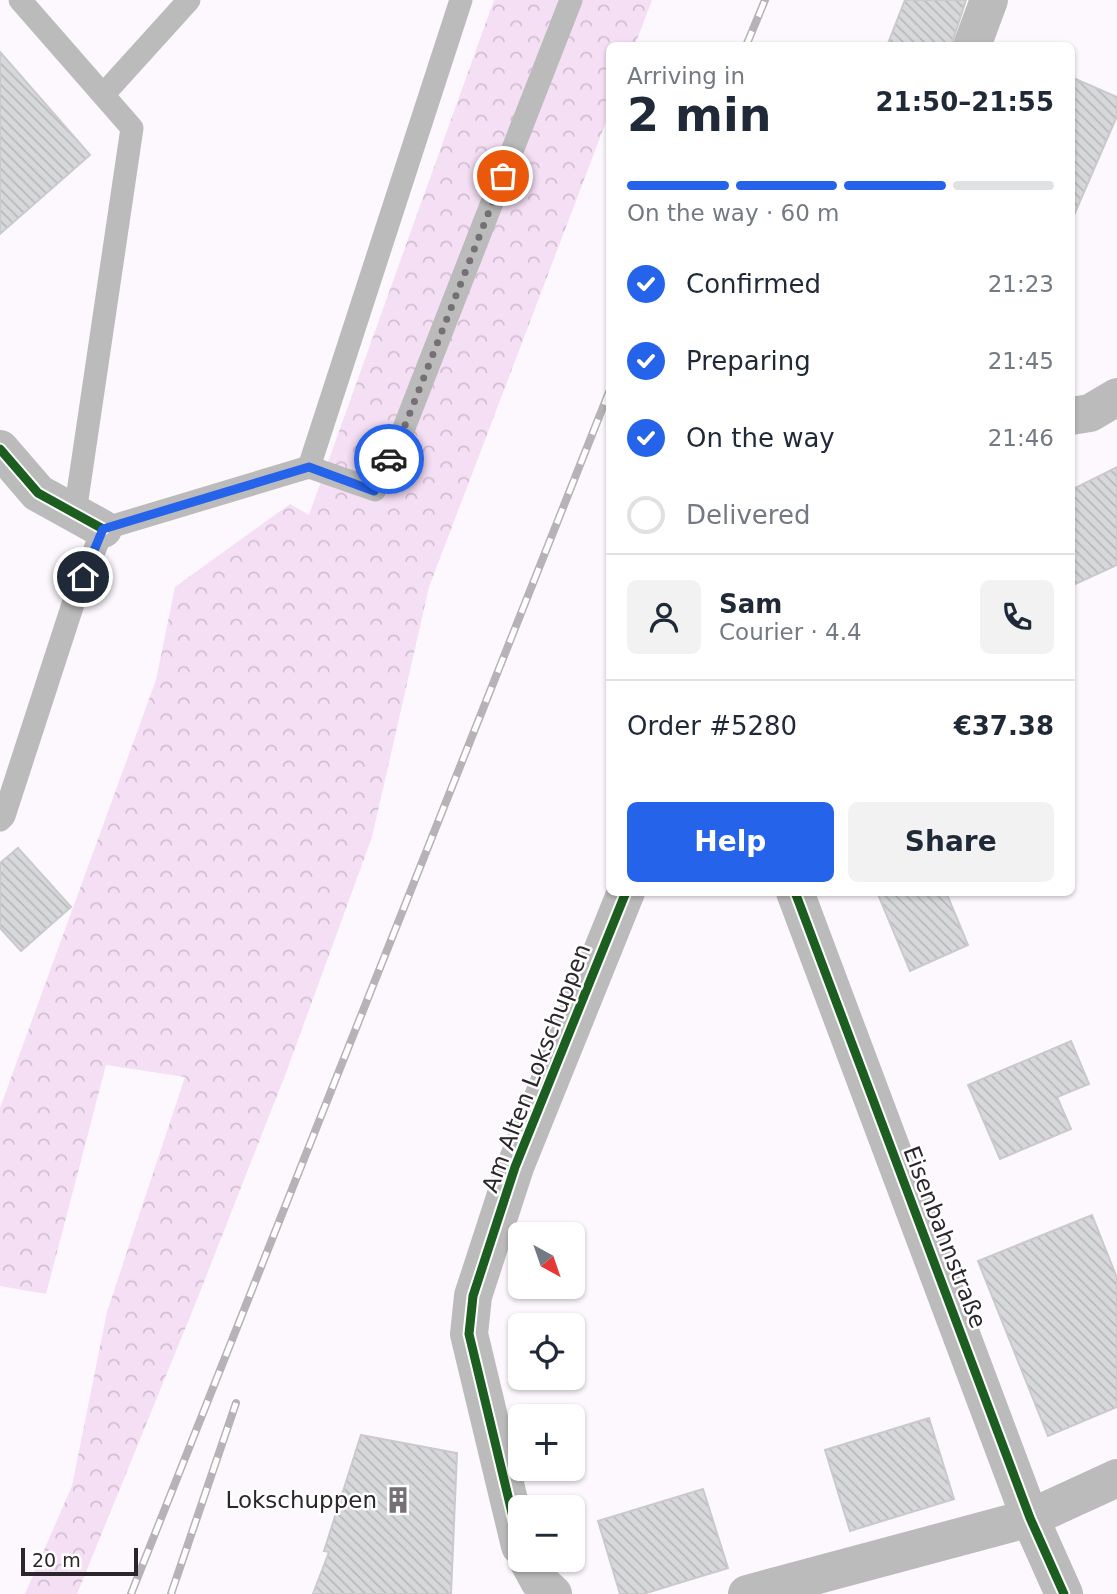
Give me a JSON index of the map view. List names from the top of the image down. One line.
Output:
{"streets":{"street":["Am Alten Lokschuppen","Eisenbahnstraße"]},"places":{"building":["Lokschuppen"]},"scale_bar":"20 m","north":"bottom right","page":{"heading":["2 min","Arriving in","21:50–21:55"],"panel":["Sam","Courier · 4.4","Order #5280","€37.38"],"bar":"On the way · 60 m","list":[["Confirmed","21:23"],["Preparing","21:45"],["On the way","21:46"],"Delivered"],"buttons":["Help","Share"],"map_buttons":["+","−"],"scale":"20 m"}}
